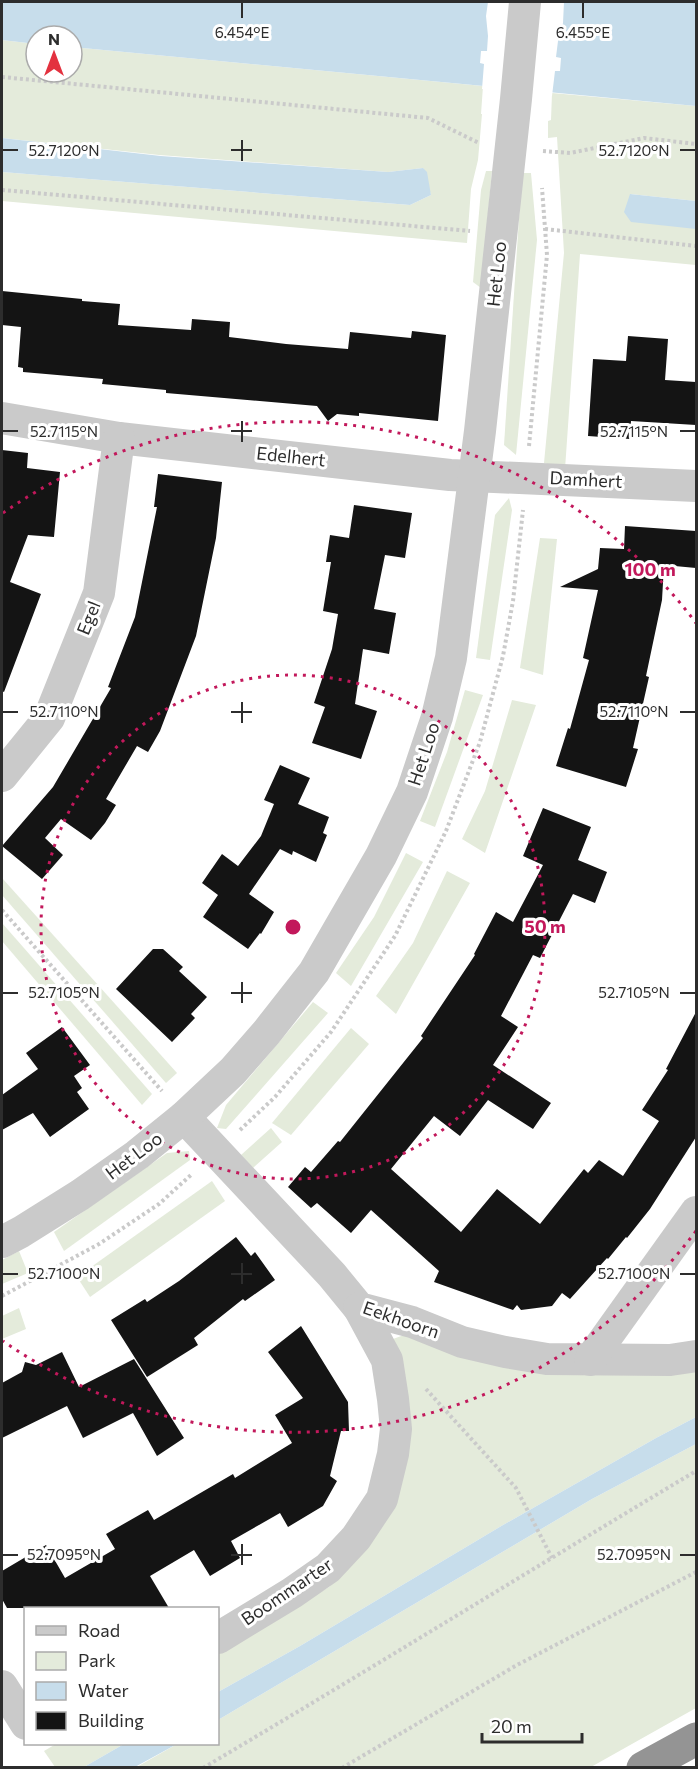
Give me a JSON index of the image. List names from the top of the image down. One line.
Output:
{"streets":{"street":["Het Loo","Edelhert","Damhert","Egel","Eekhoorn","Boommarter"]},"crossings":[["Het Loo","Edelhert"],["Het Loo","Damhert"],["Het Loo","Eekhoorn"],["Edelhert","Damhert"],["Edelhert","Egel"],["Eekhoorn","Boommarter"]],"legend":["Road","Park","Water","Building"],"scale_bar":"20 m","north":"top","coordinates":["6.454°E","6.455°E","52.7120°N","52.7115°N","52.7110°N","52.7105°N","52.7100°N","52.7095°N"],"rings":["100 m","50 m"]}
